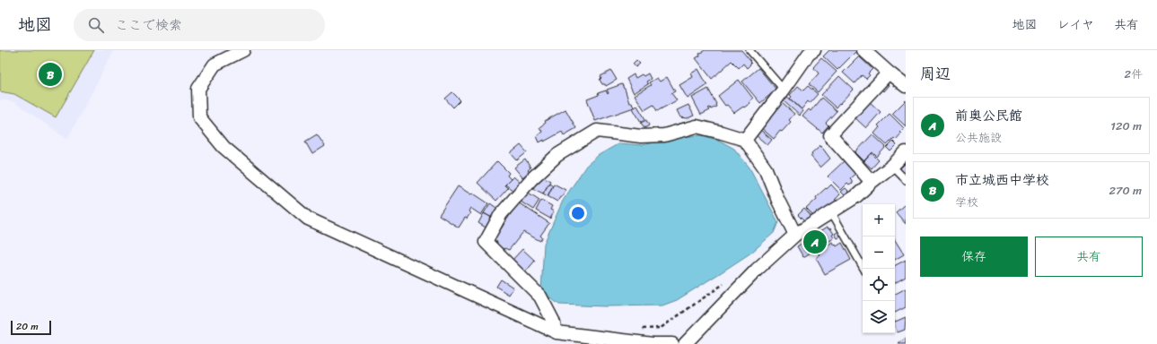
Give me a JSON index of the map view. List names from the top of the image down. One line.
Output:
{"scale_bar":"20 m","page":{"header":"地図","search":"ここで検索","nav":["地図","レイヤ","共有"],"heading":["周辺","2件"],"pins":["B","A"],"list":[{"mark":"A","name":"前奥公民館","note":"公共施設","value":"120 m"},{"mark":"B","name":"市立城西中学校","note":"学校","value":"270 m"}],"map_buttons":["+","−"],"buttons":["保存","共有"],"scale":"20 m"}}
